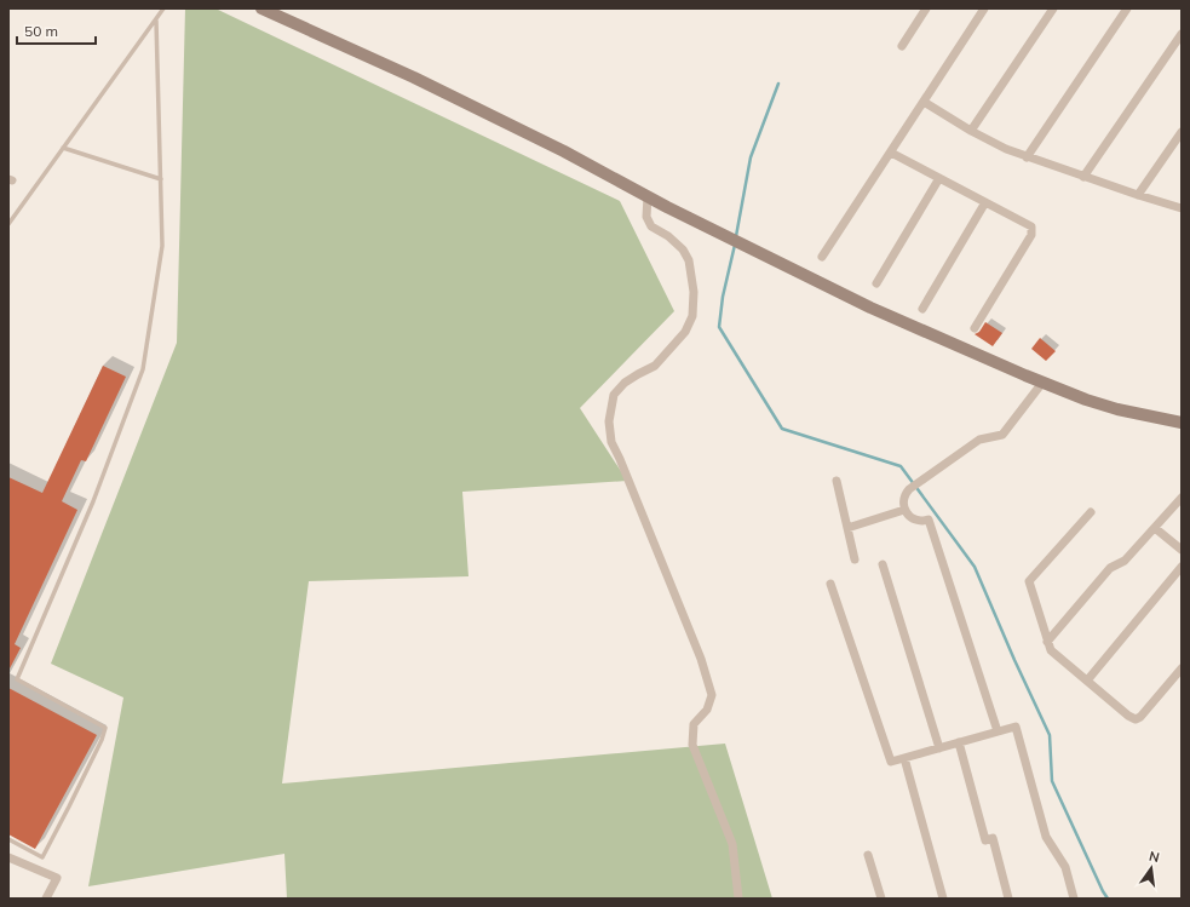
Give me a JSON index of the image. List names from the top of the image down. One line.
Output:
{"scale_bar":"50 m","north":"top"}
